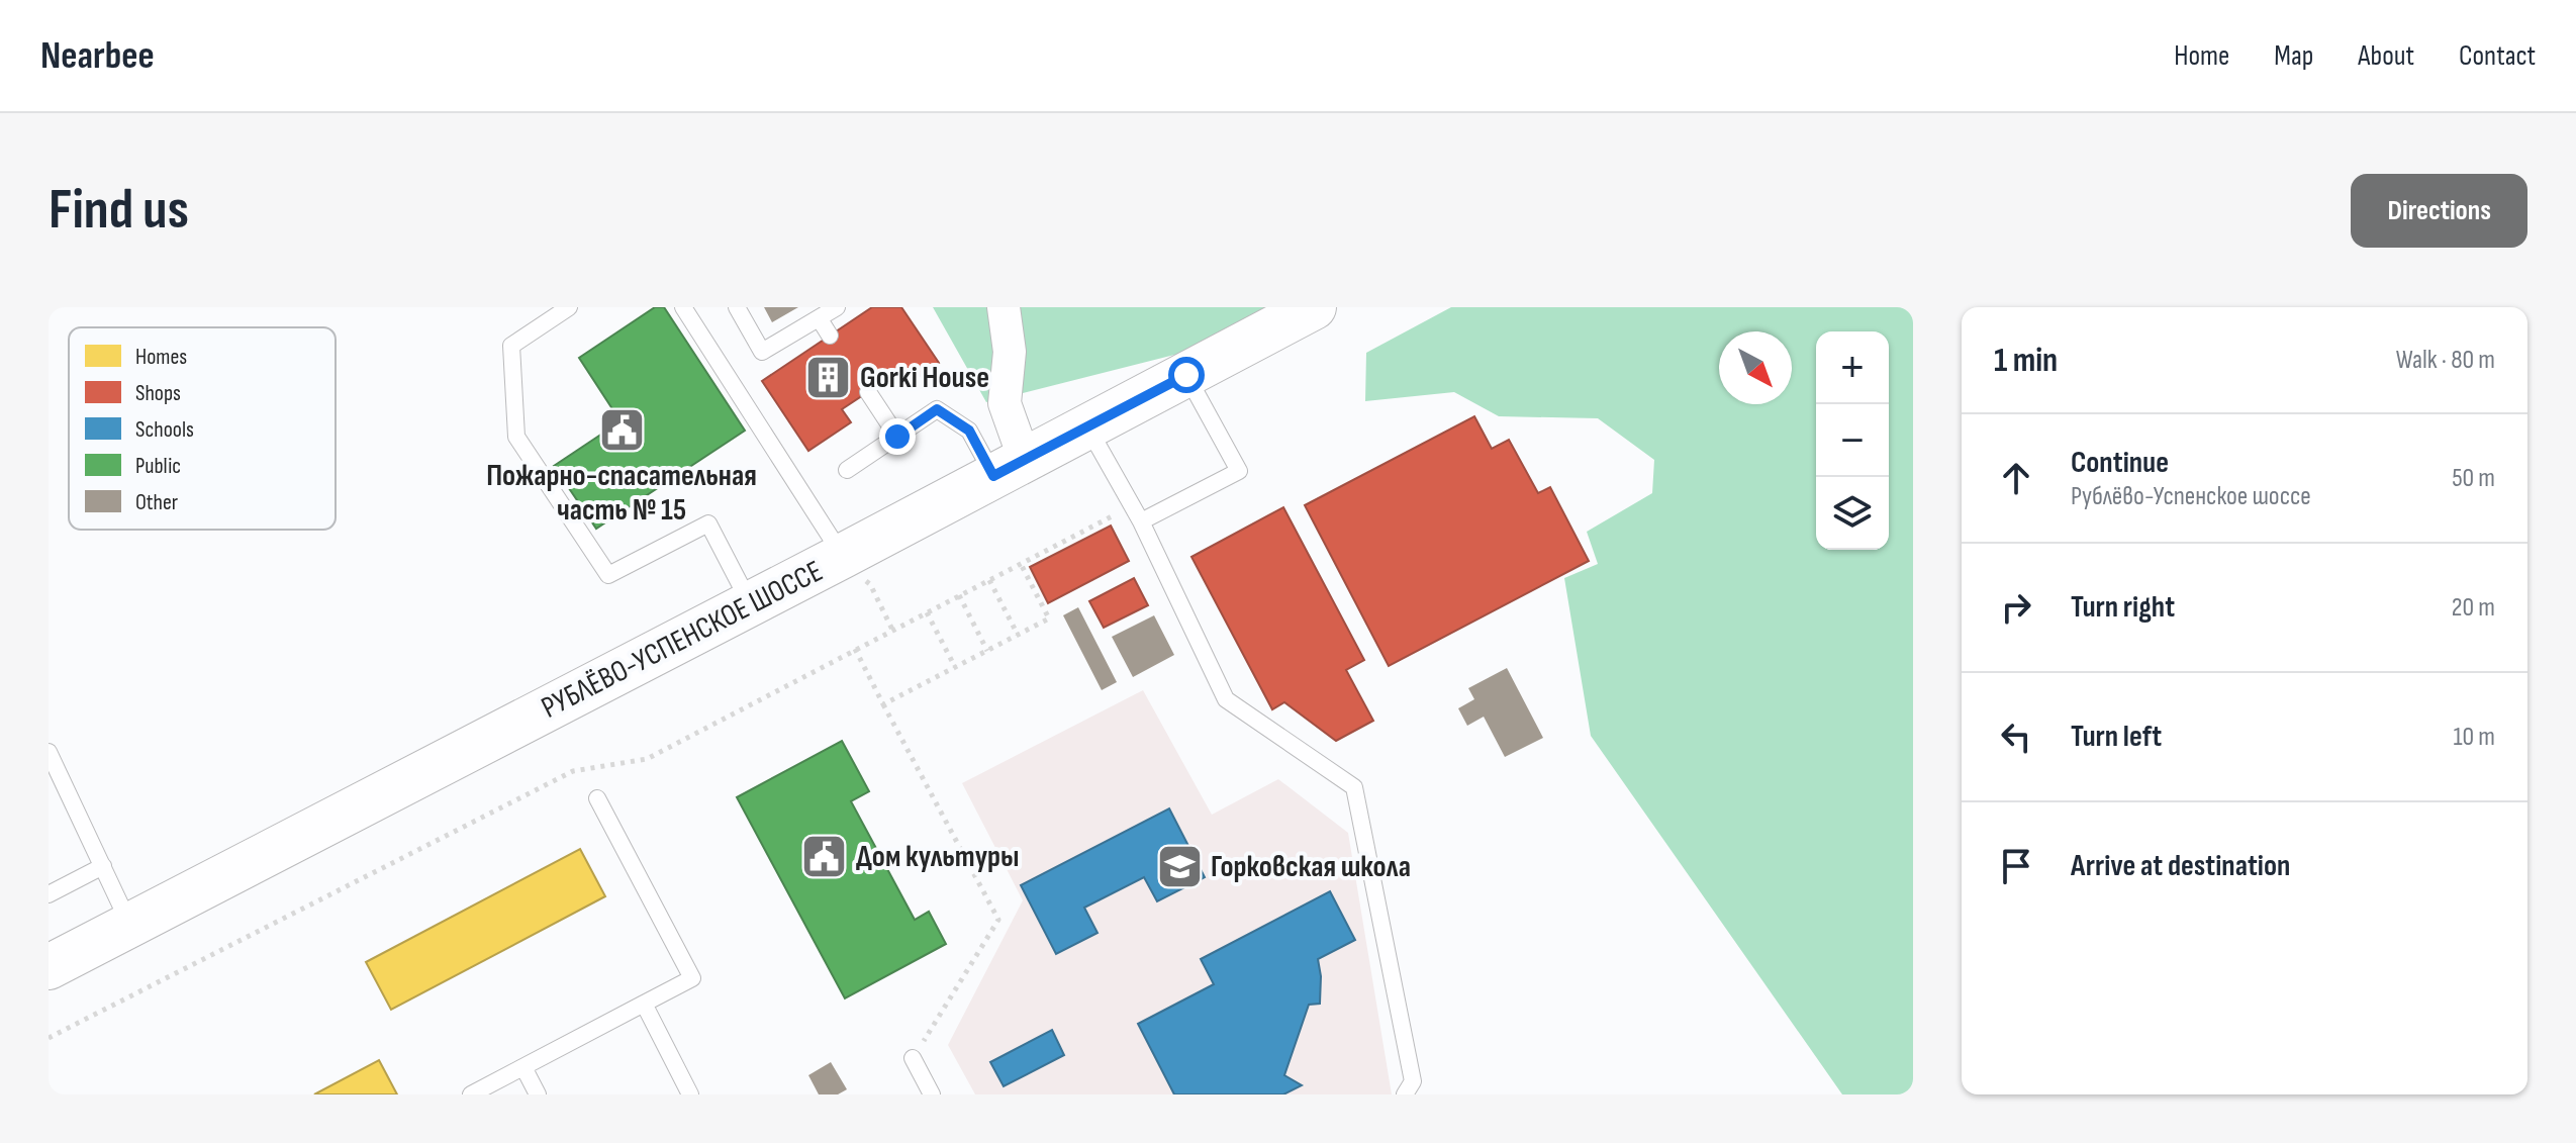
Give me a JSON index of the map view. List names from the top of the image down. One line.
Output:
{"streets":{"main road":["РУБЛЁВО-УСПЕНСКОЕ ШОССЕ"]},"places":{"building":["Gorki House"],"public building":["Пожарно-спасательная часть № 15","Дом культуры"],"school or university":["Горковская школа"]},"legend":["Homes","Shops","Schools","Public","Other"],"north":"bottom right","page":{"header":"Nearbee","nav":["Home","Map","About","Contact"],"buttons":"Directions","title":"Find us","heading":["1 min","Walk · 80 m"],"map_buttons":["+","−"],"list":[["Continue","Рублёво-Успенское шоссе","50 m"],["Turn right","20 m"],["Turn left","10 m"],"Arrive at destination"]}}
